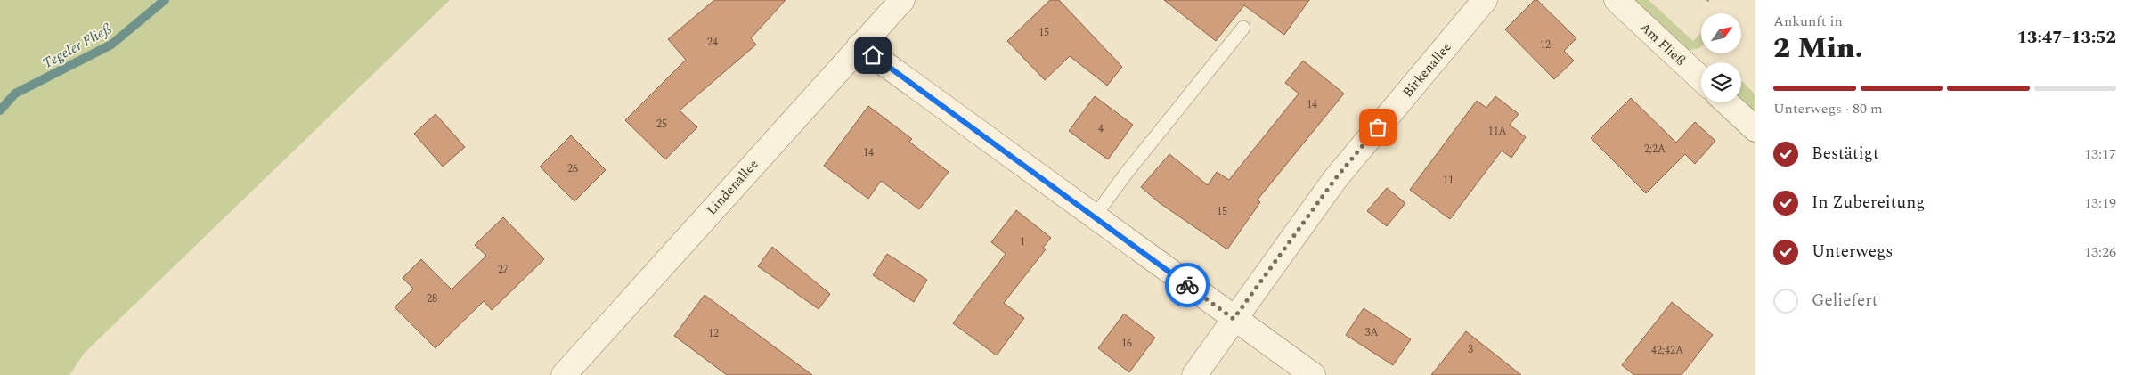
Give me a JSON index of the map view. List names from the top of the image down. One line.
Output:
{"streets":{"street":["Am Fließ","Birkenallee","Lindenallee"]},"water":["Tegeler Fließ"],"house_numbers":["15","24","12","14","25","4","11A","2;2A","14","26","11","15","1","27","28","3A","12","16","3","42;42A"],"north":"top right","page":{"heading":["2 Min.","Ankunft in","13:47–13:52"],"bar":"Unterwegs · 80 m","list":[["Bestätigt","13:17"],["In Zubereitung","13:19"],["Unterwegs","13:26"],"Geliefert"]}}
